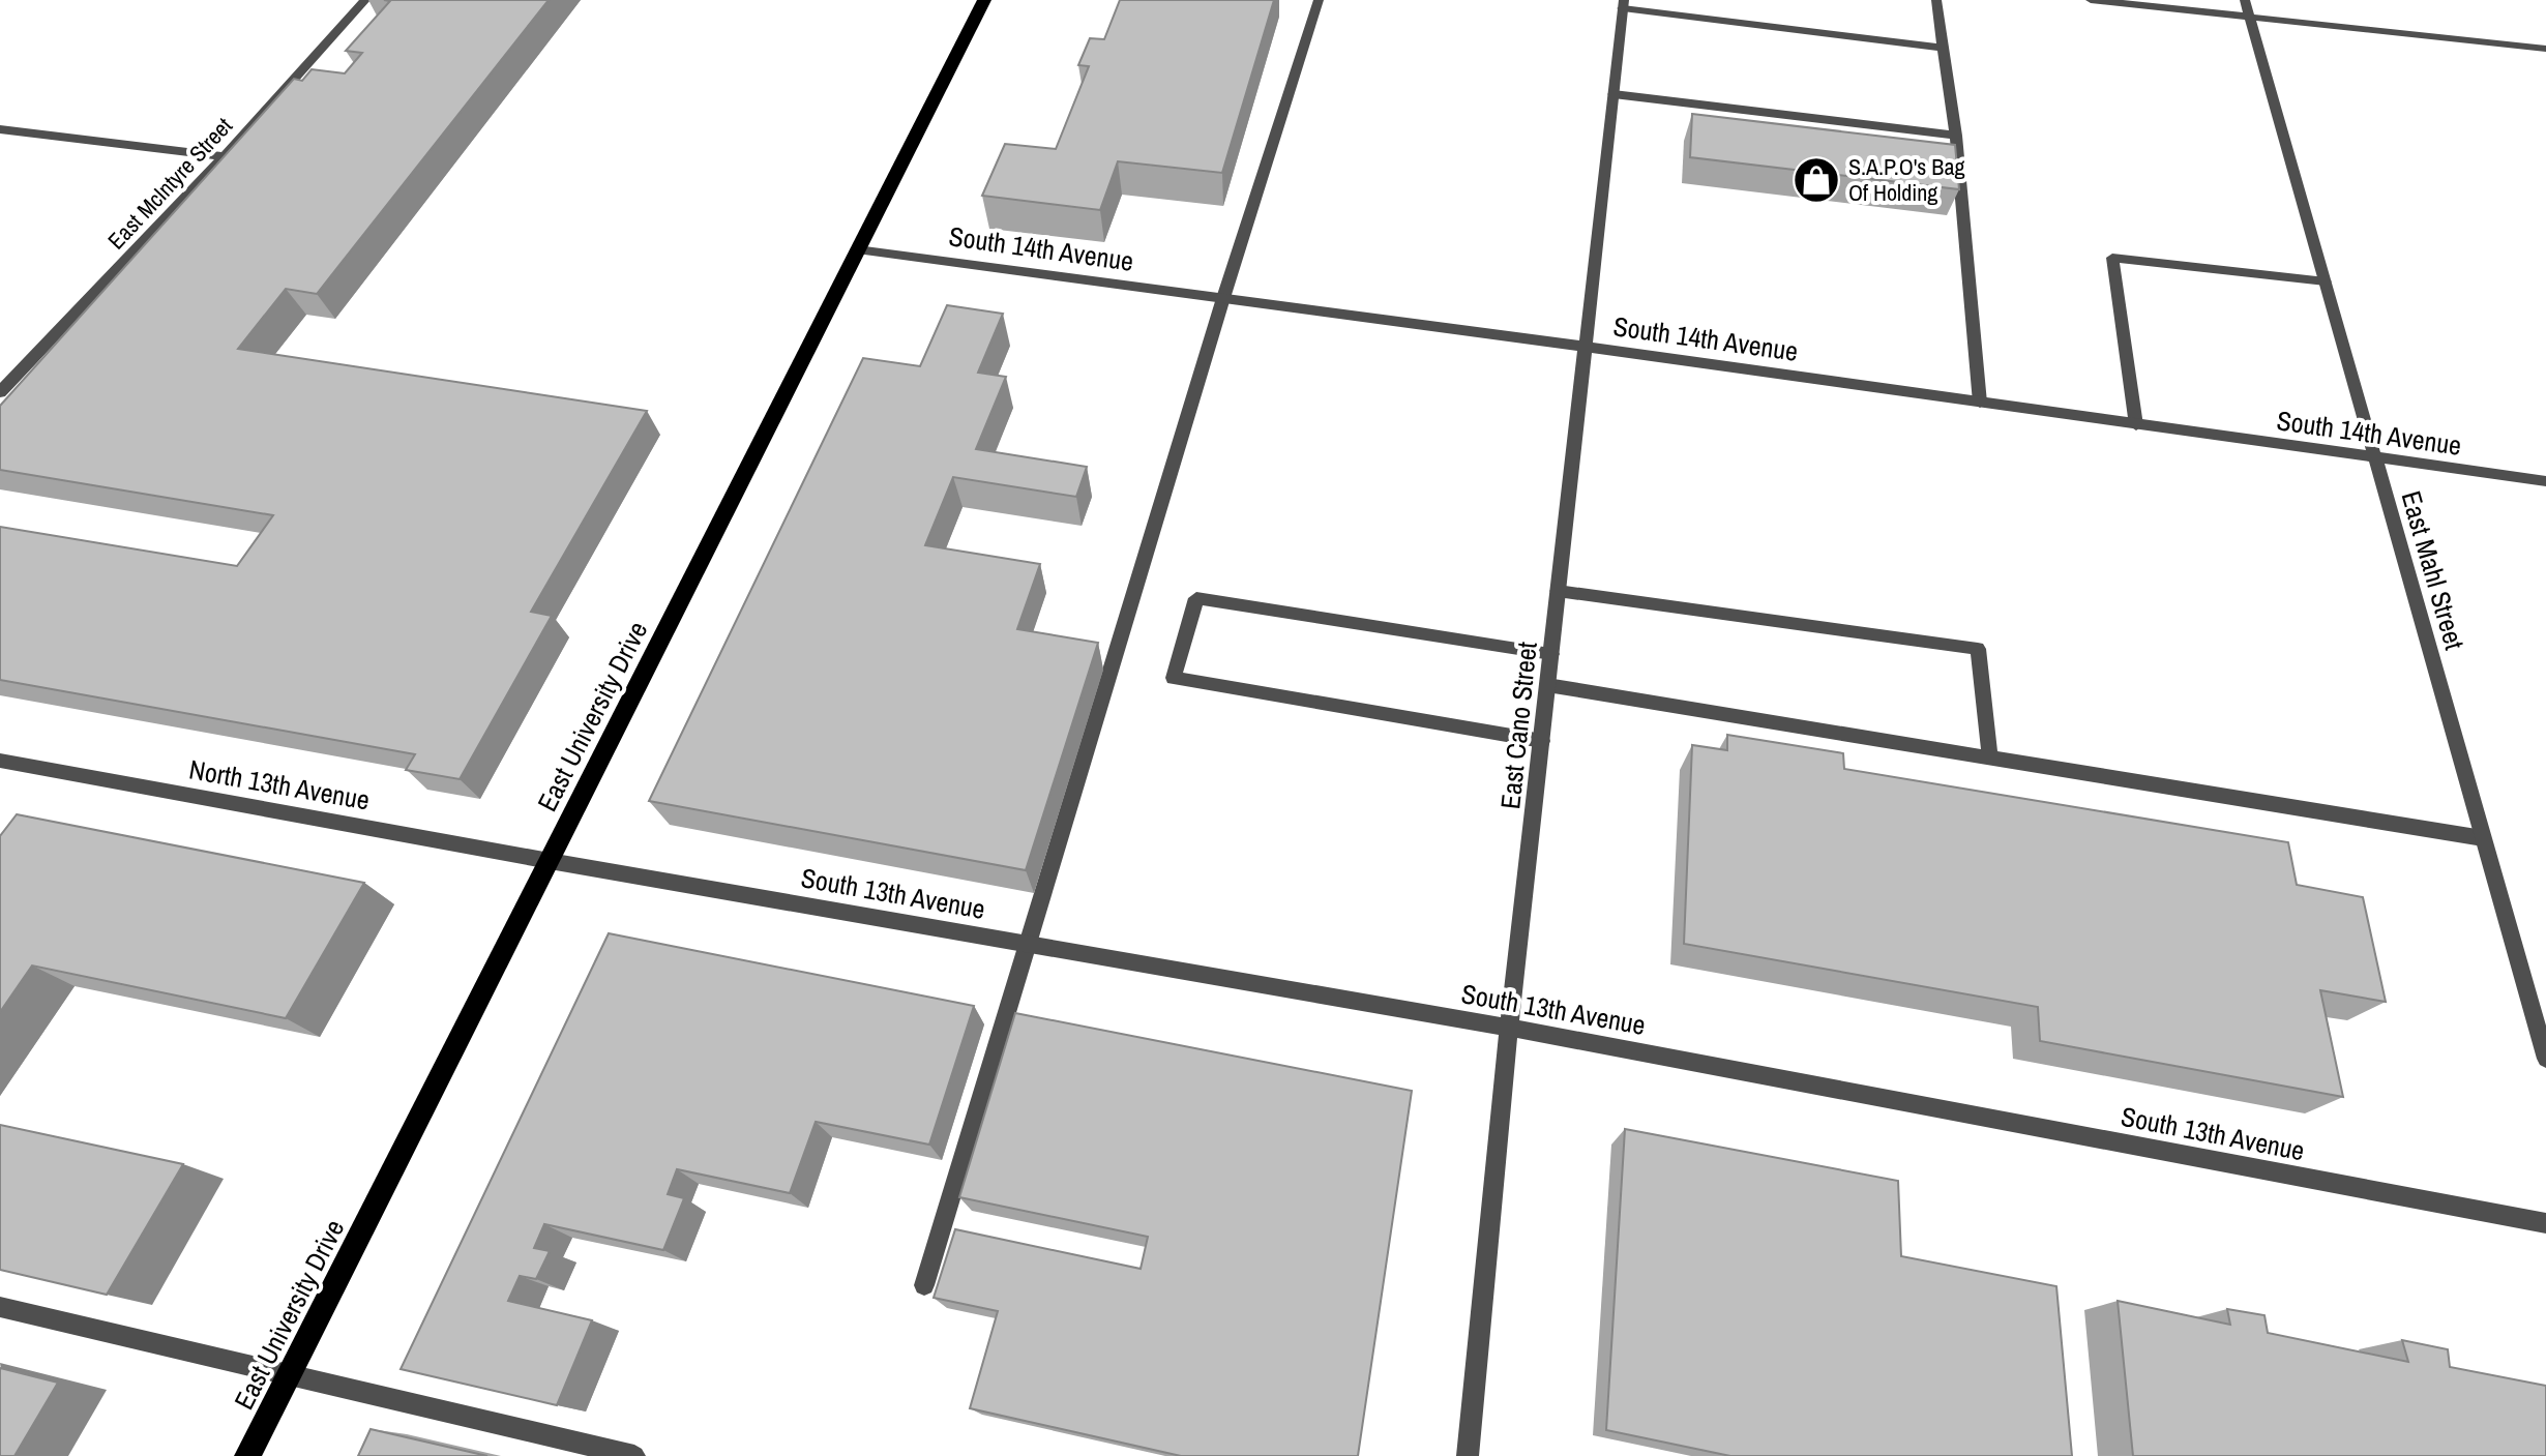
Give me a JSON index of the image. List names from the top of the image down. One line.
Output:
{"streets":{"main road":["East University Drive"],"street":["East McIntyre Street","South 14th Avenue","East Mahl Street","East Cano Street","North 13th Avenue","South 13th Avenue"]},"crossings":[["South 14th Avenue","East Mahl Street"],["South 14th Avenue","East University Drive"],["South 14th Avenue","East Cano Street"],["East University Drive","North 13th Avenue"],["East University Drive","South 13th Avenue"],["East Cano Street","South 13th Avenue"],["North 13th Avenue","South 13th Avenue"]],"places":{"shop":["S.A.P.O's Bag Of Holding"]}}
